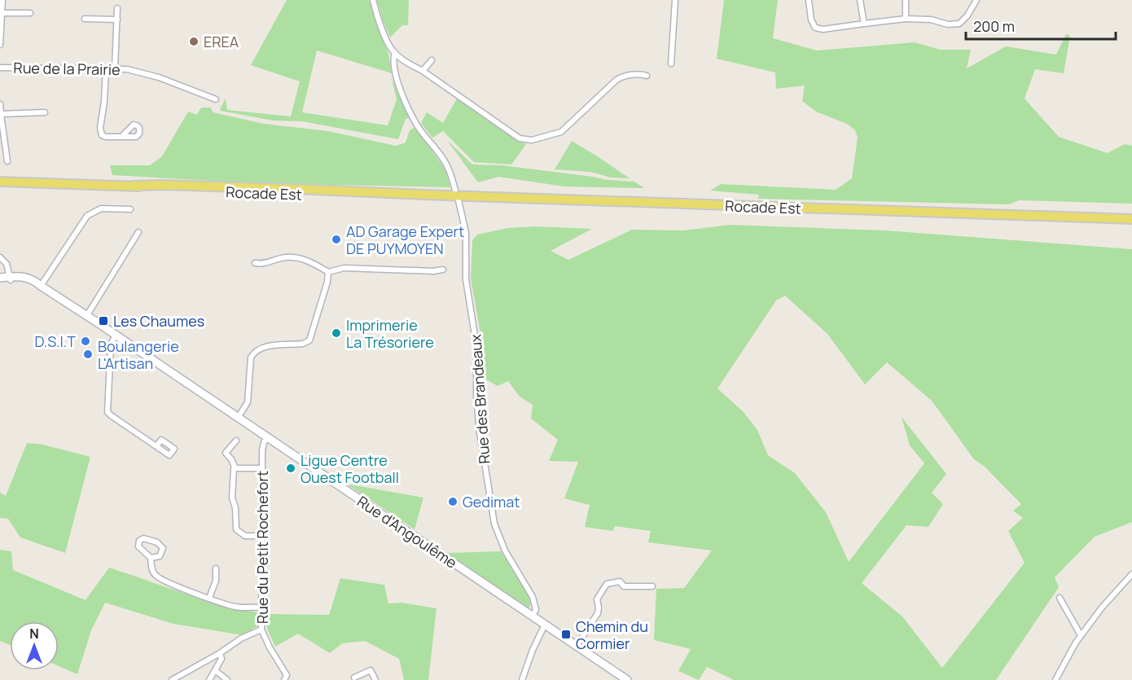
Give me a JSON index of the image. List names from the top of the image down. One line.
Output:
{"streets":{"main road":["Rocade Est"],"street":["Rue de la Prairie","Rue des Brandeaux","Rue d'Angoulême","Rue du Petit Rochefort"]},"crossings":[["Rue des Brandeaux","Rue d'Angoulême"],["Rue d'Angoulême","Rue du Petit Rochefort"]],"places":{"other":["EREA","AD Garage Expert DE PUYMOYEN","Imprimerie La Trésoriere","D.S.I.T","Boulangerie L'Artisan","Ligue Centre Ouest Football","Gedimat"],"transit":["Les Chaumes","Chemin du Cormier"]},"scale_bar":"200 m","north":"top"}
